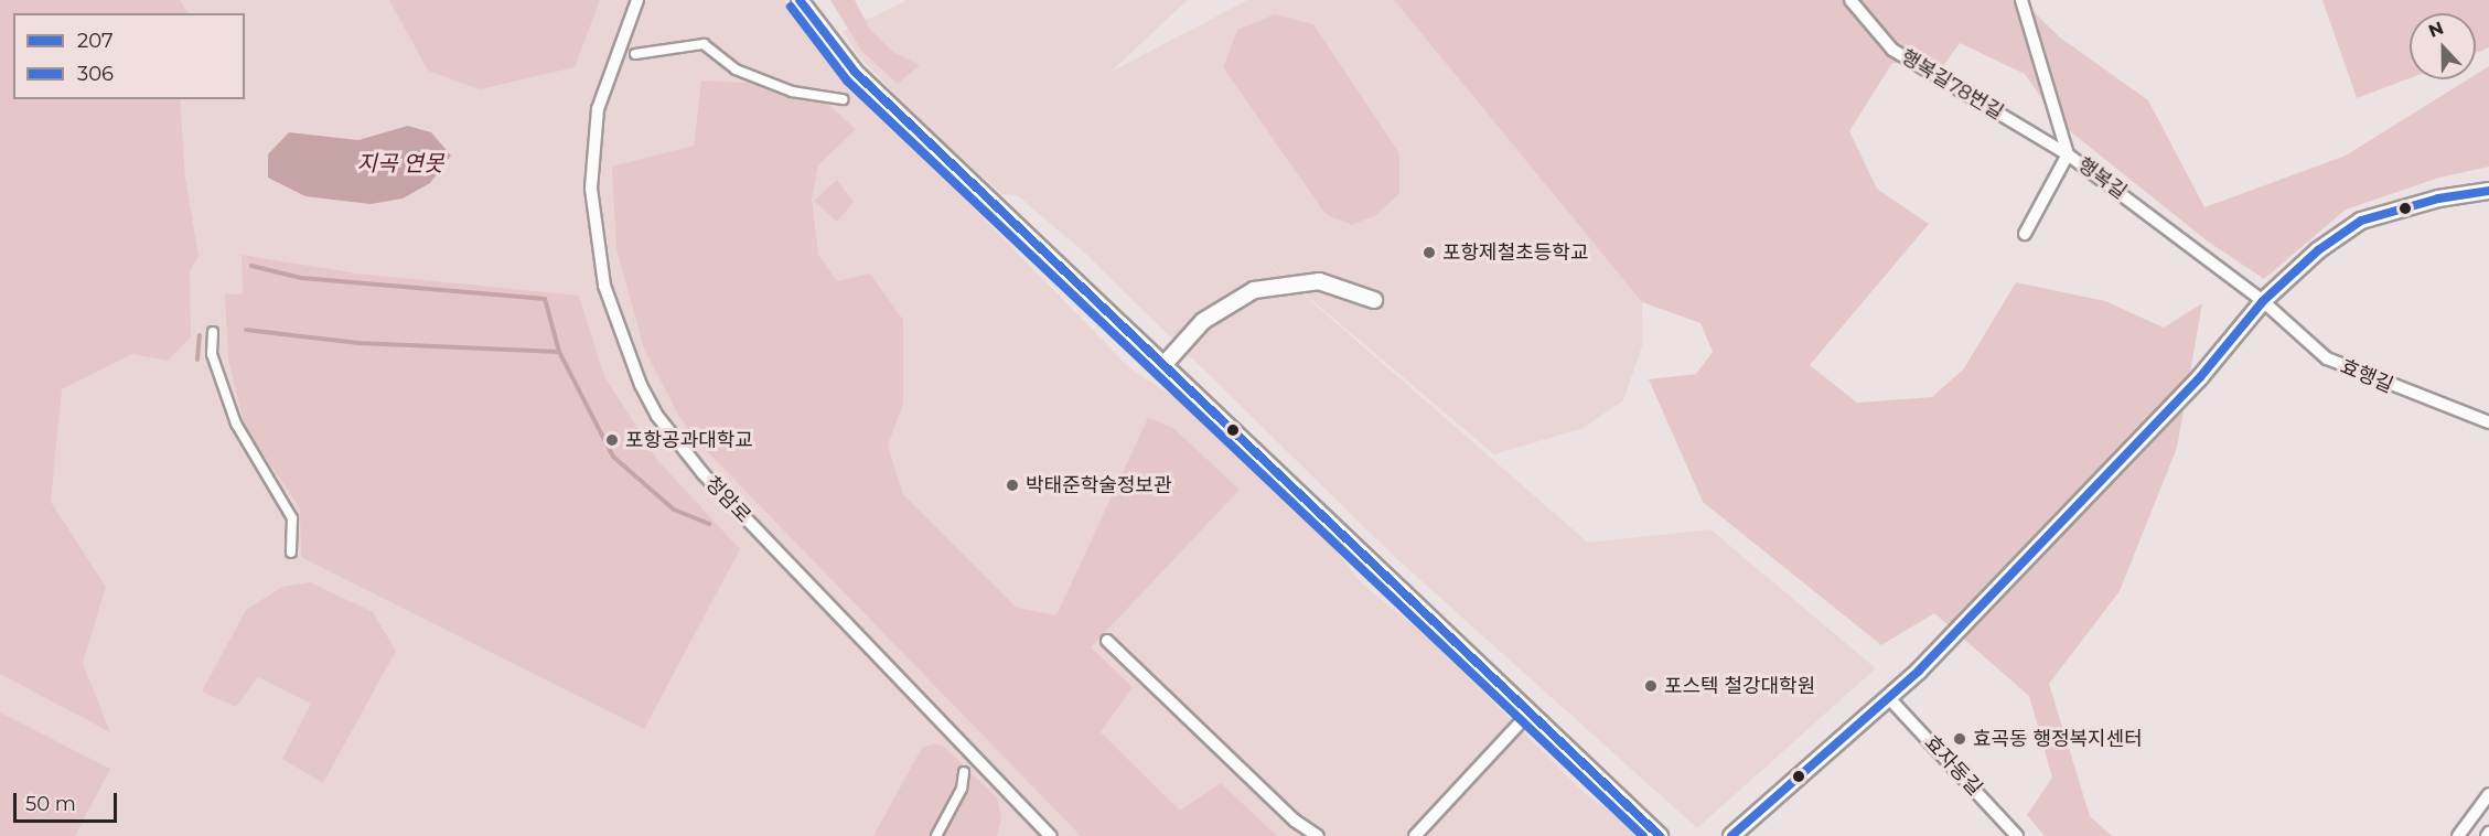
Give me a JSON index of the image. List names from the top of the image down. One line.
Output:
{"streets":{"street":["행복길78번길","행복길","효행길","청암로","효자동길"]},"crossings":[["행복길78번길","행복길"],["행복길","효행길"]],"water":["지곡 연못"],"places":["포항제철초등학교","포항공과대학교","박태준학술정보관","포스텍 철강대학원","효곡동 행정복지센터"],"lines":["transit line 207","transit line 306"],"legend":["207","306"],"scale_bar":"50 m","north":"top"}
